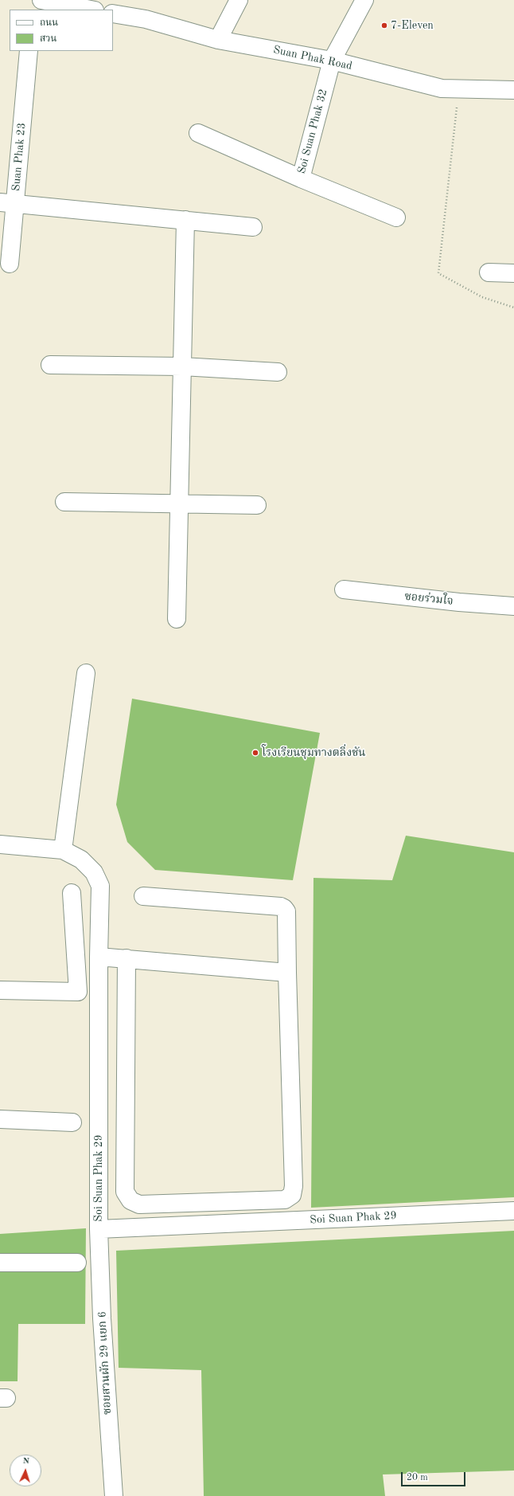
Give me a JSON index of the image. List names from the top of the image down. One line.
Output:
{"streets":{"street":["Suan Phak Road","Soi Suan Phak 32","Suan Phak 23","ซอยร่วมใจ","Soi Suan Phak 29","ซอยสวนผัก 29 แยก 6"]},"crossings":[["Suan Phak Road","Soi Suan Phak 32"],["Soi Suan Phak 29","ซอยสวนผัก 29 แยก 6"]],"places":["7-Eleven","โรงเรียนชุมทางตลิ่งชัน"],"legend":["ถนน","สวน"],"scale_bar":"20 m","north":"top"}
